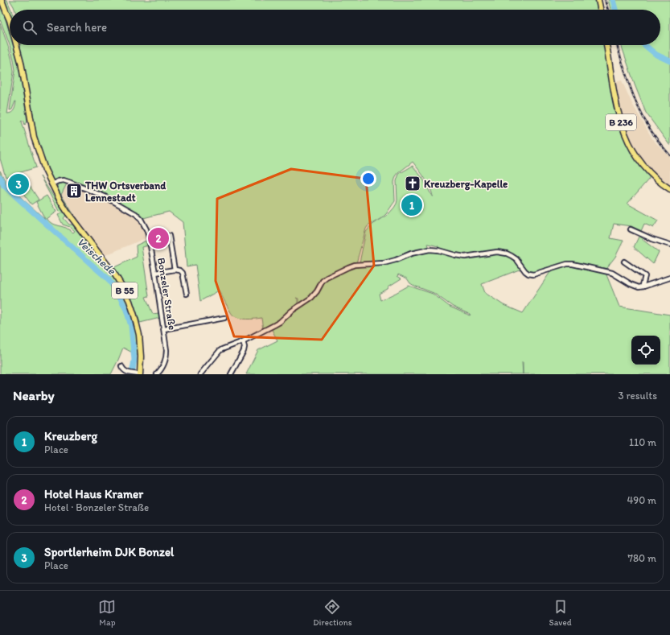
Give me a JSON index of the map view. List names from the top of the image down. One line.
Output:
{"streets":{"main road":["B 236","B 55"],"street":["Bonzeler Straße"]},"crossings":[["B 55","Bonzeler Straße"]],"water":["Veischede"],"places":{"church":["Kreuzberg-Kapelle"],"building":["THW Ortsverband Lennestadt"]},"page":{"search":"Search here","pins":["3","1","2"],"heading":["Nearby","3 results"],"list":[{"mark":"1","name":"Kreuzberg","note":"Place","value":"110 m"},{"mark":"2","name":"Hotel Haus Kramer","note":"Hotel · Bonzeler Straße","value":"490 m"},{"mark":"3","name":"Sportlerheim DJK Bonzel","note":"Place","value":"780 m"}],"nav":["Map","Directions","Saved"]}}
